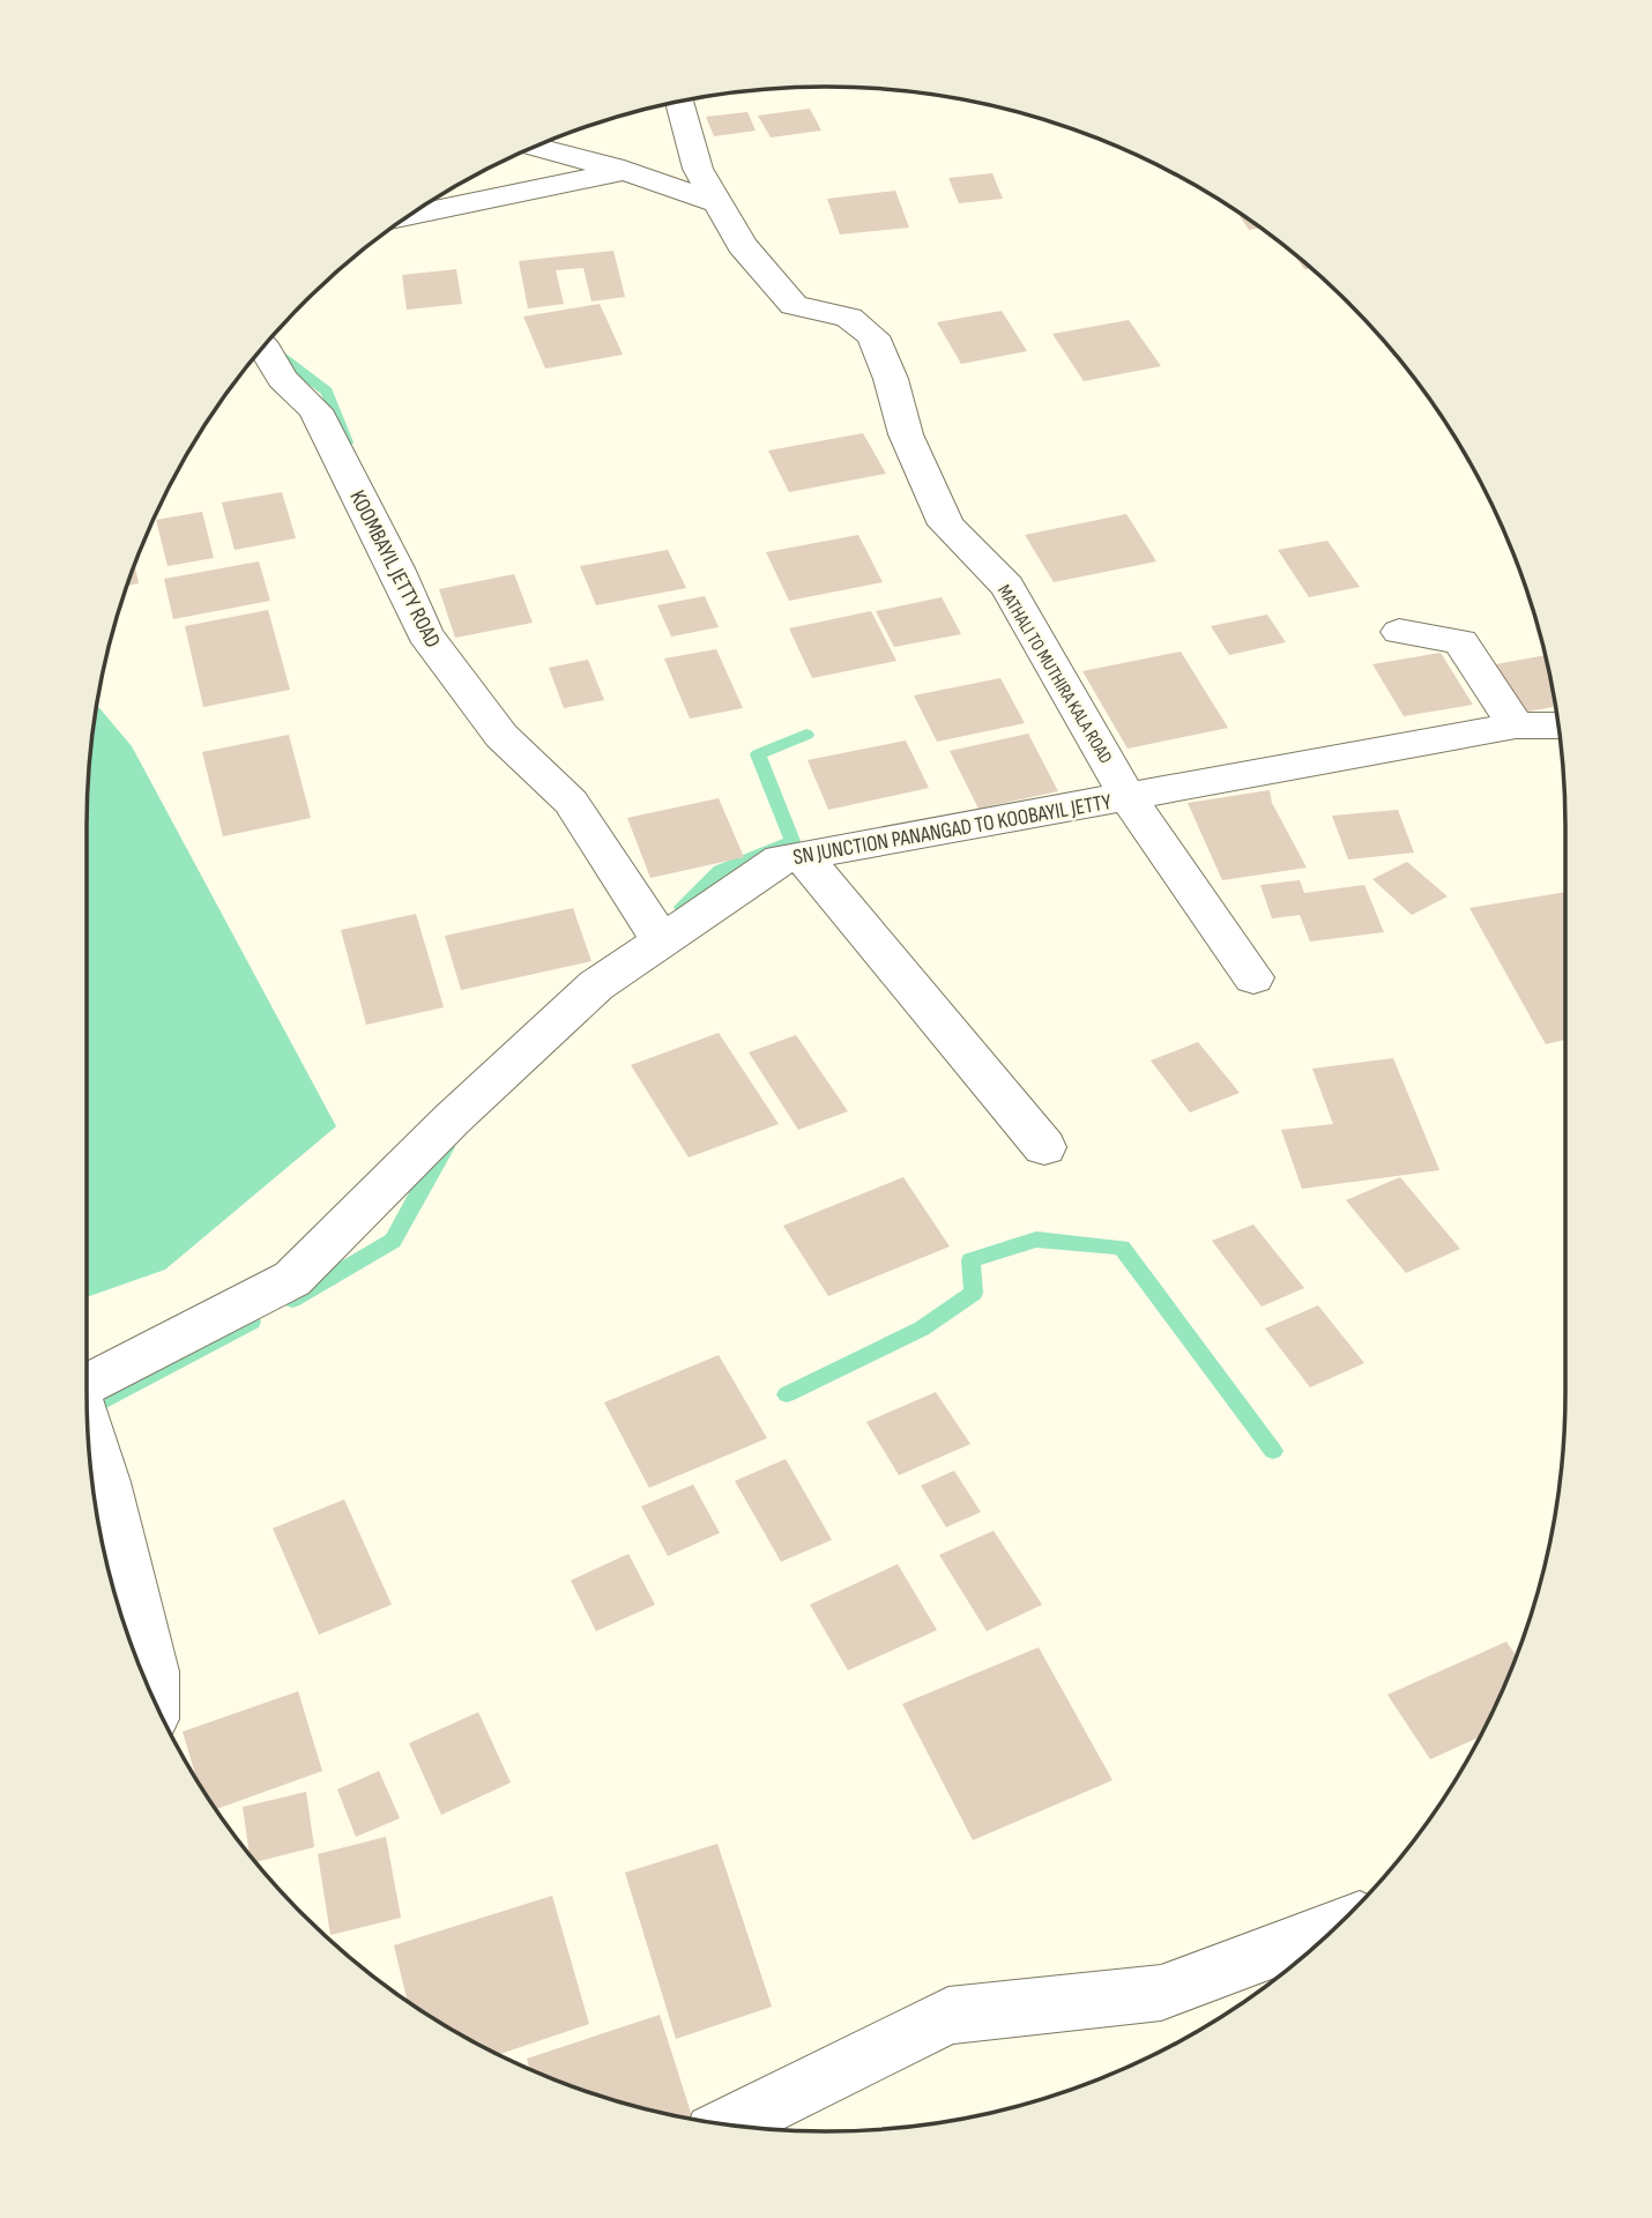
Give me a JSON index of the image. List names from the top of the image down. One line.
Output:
{"streets":{"street":["KOOMBAYIL JETTY ROAD","MATHALI TO MUTHIRA KALA ROAD","SN JUNCTION PANANGAD TO KOOBAYIL JETTY"]},"crossings":[["KOOMBAYIL JETTY ROAD","SN JUNCTION PANANGAD TO KOOBAYIL JETTY"],["MATHALI TO MUTHIRA KALA ROAD","SN JUNCTION PANANGAD TO KOOBAYIL JETTY"]]}
